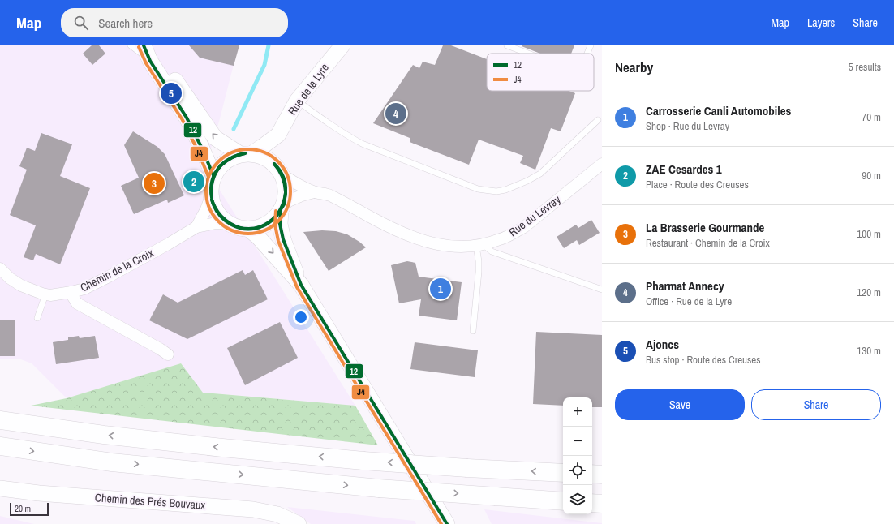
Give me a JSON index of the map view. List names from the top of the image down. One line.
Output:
{"streets":{"main road":["Rue de la Lyre","Chemin des Prés Bouvaux"],"street":["Rue du Levray","Chemin de la Croix"]},"crossings":[["Rue de la Lyre","Rue du Levray"],["Rue de la Lyre","Chemin de la Croix"],["Rue du Levray","Chemin de la Croix"]],"lines":["transit line 12","transit line J4"],"legend":["12","J4"],"scale_bar":"20 m","page":{"header":"Map","search":"Search here","nav":["Map","Layers","Share"],"heading":["Nearby","5 results"],"pins":["5","4","2","3","1"],"list":[{"mark":"1","name":"Carrosserie Canli Automobiles","note":"Shop · Rue du Levray","value":"70 m"},{"mark":"2","name":"ZAE Cesardes 1","note":"Place · Route des Creuses","value":"90 m"},{"mark":"3","name":"La Brasserie Gourmande","note":"Restaurant · Chemin de la Croix","value":"100 m"},{"mark":"4","name":"Pharmat Annecy","note":"Office · Rue de la Lyre","value":"120 m"},{"mark":"5","name":"Ajoncs","note":"Bus stop · Route des Creuses","value":"130 m"}],"buttons":["Save","Share"],"map_buttons":["+","−"],"scale":"20 m"}}
